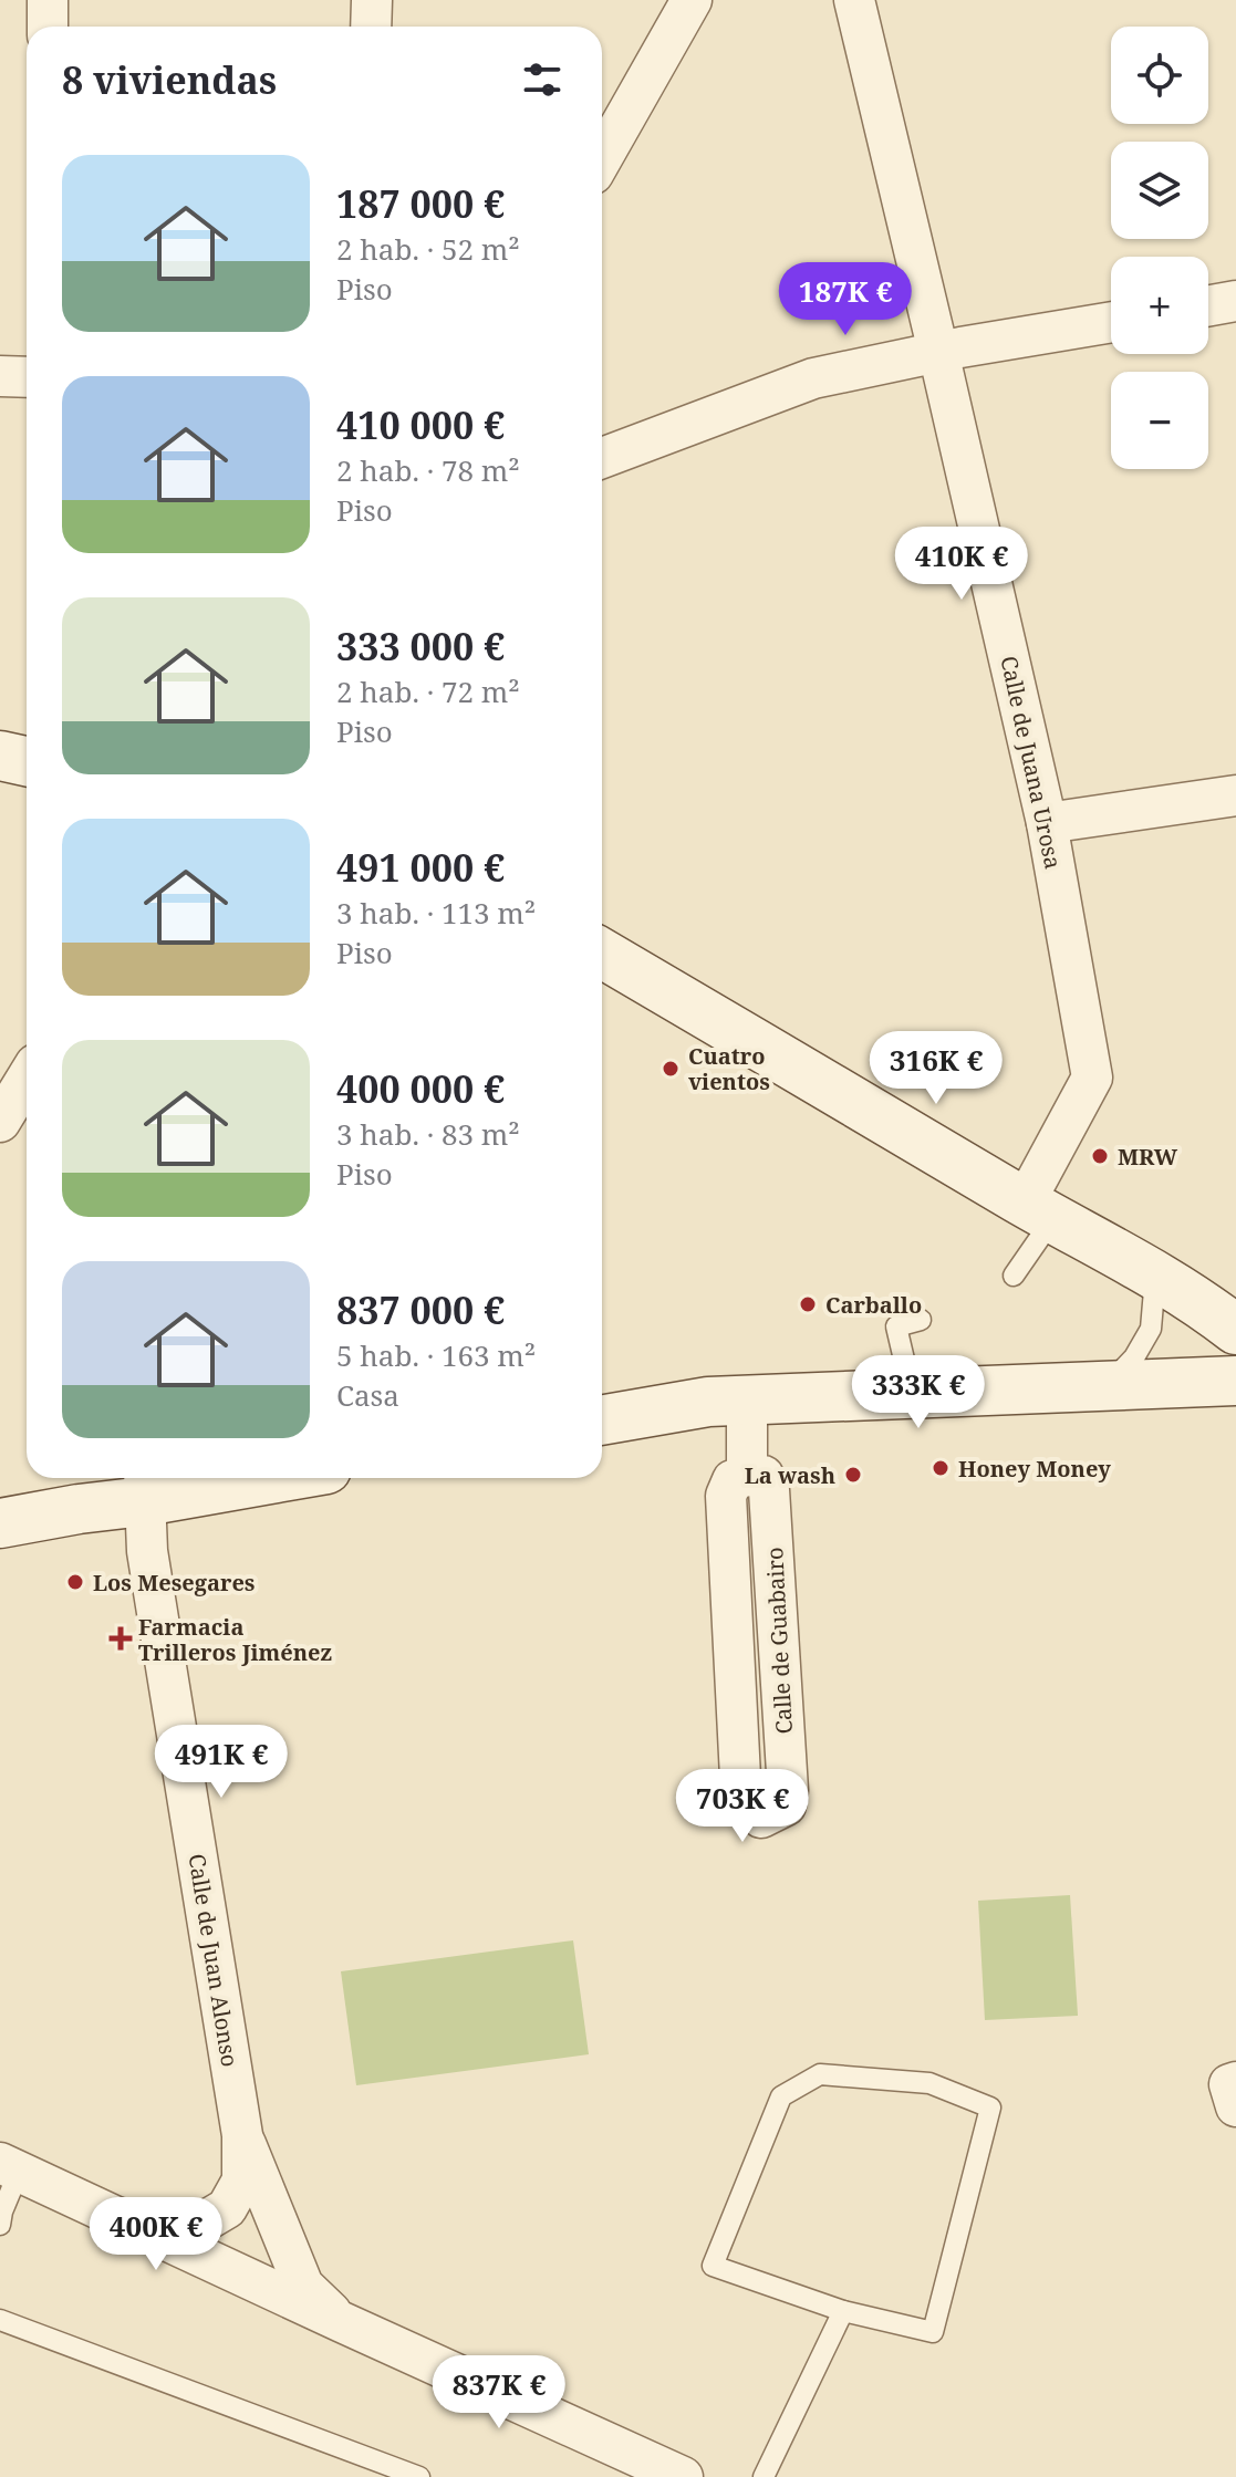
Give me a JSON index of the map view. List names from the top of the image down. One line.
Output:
{"streets":{"street":["Calle de Juana Urosa","Calle de Guabairo","Calle de Juan Alonso"]},"places":{"other":["Cuatro vientos","MRW","Carballo","Honey Money","La wash","Los Mesegares"],"health":["Farmacia Trilleros Jiménez"]},"page":{"map_buttons":["+","−"],"heading":"8 viviendas","list":[{"name":"187 000 €","note":"2 hab. · 52 m² · Piso"},{"name":"410 000 €","note":"2 hab. · 78 m² · Piso"},{"name":"333 000 €","note":"2 hab. · 72 m² · Piso"},{"name":"491 000 €","note":"3 hab. · 113 m² · Piso"},{"name":"400 000 €","note":"3 hab. · 83 m² · Piso"},{"name":"837 000 €","note":"5 hab. · 163 m² · Casa"}],"price":["187K €","410K €","316K €","333K €","491K €","703K €","400K €","837K €"]}}
